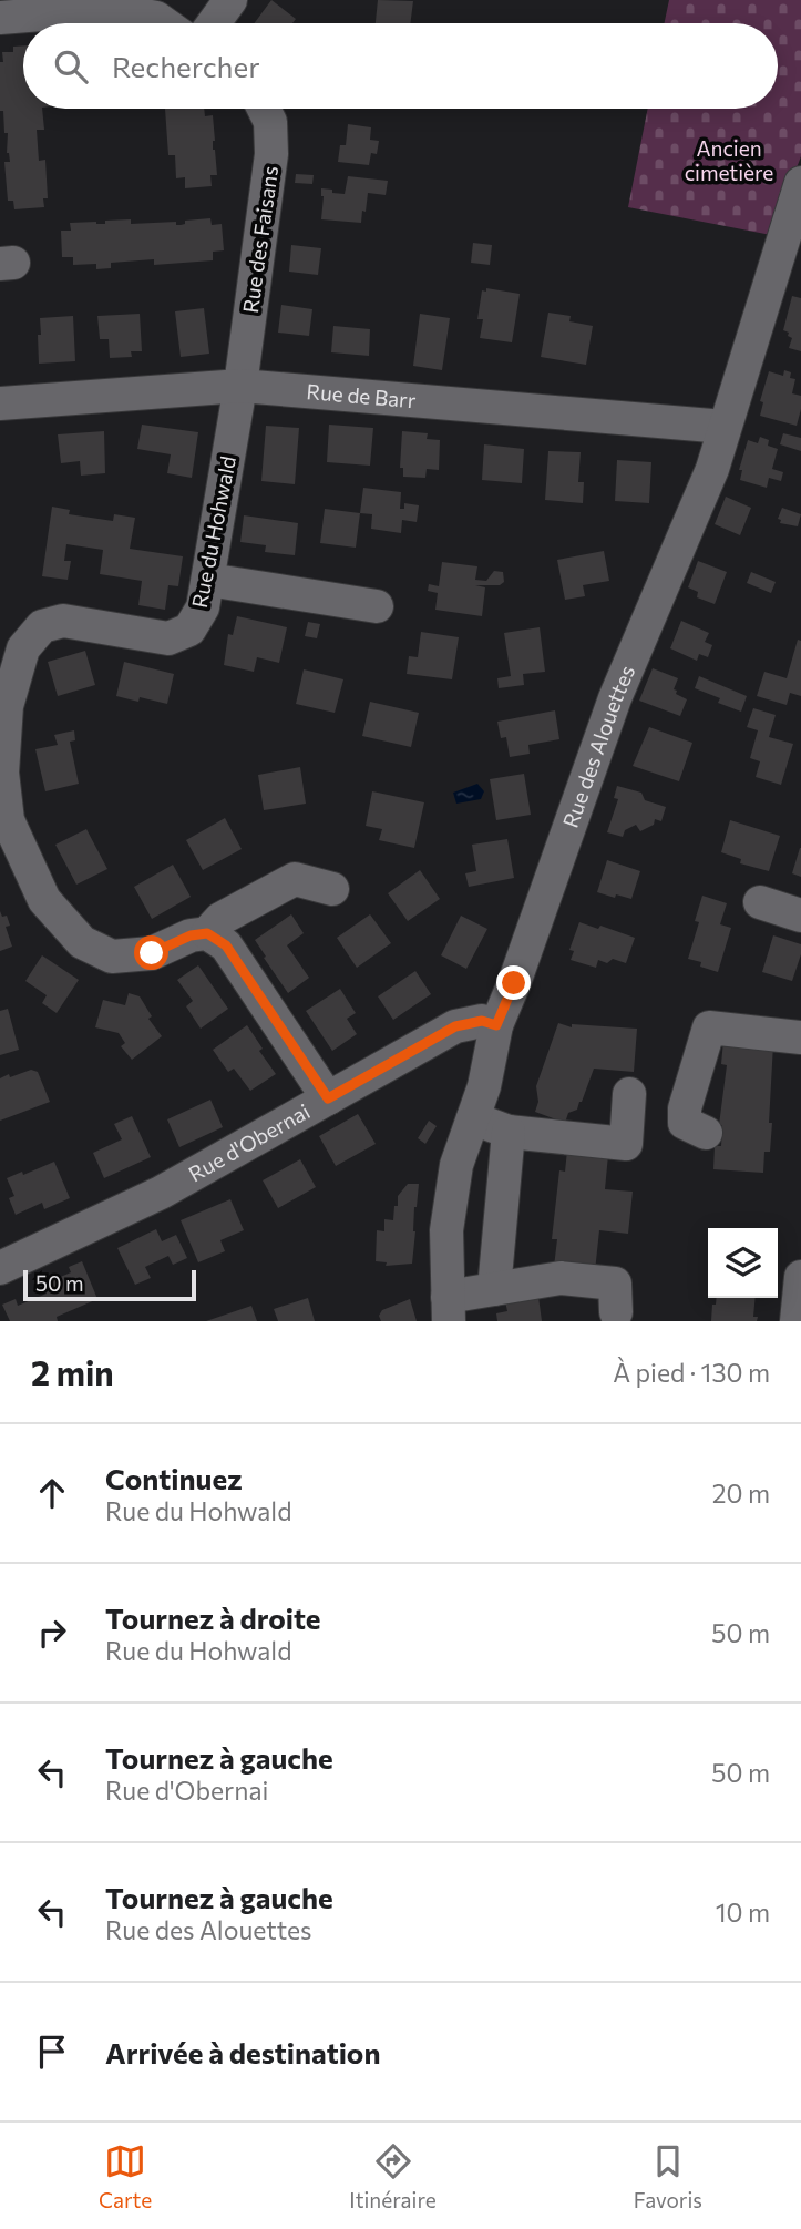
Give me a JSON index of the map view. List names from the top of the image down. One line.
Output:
{"streets":{"street":["Rue des Faisans","Rue de Barr","Rue du Hohwald","Rue des Alouettes","Rue d'Obernai"]},"crossings":[["Rue des Faisans","Rue de Barr"],["Rue des Faisans","Rue du Hohwald"],["Rue de Barr","Rue du Hohwald"],["Rue de Barr","Rue des Alouettes"],["Rue des Alouettes","Rue d'Obernai"]],"parks":["Ancien cimetière"],"scale_bar":"50 m","page":{"search":"Rechercher","scale":"50 m","heading":["2 min","À pied · 130 m"],"list":[["Continuez","Rue du Hohwald","20 m"],["Tournez à droite","Rue du Hohwald","50 m"],["Tournez à gauche","Rue d'Obernai","50 m"],["Tournez à gauche","Rue des Alouettes","10 m"],"Arrivée à destination"],"nav":["Carte","Itinéraire","Favoris"]}}
